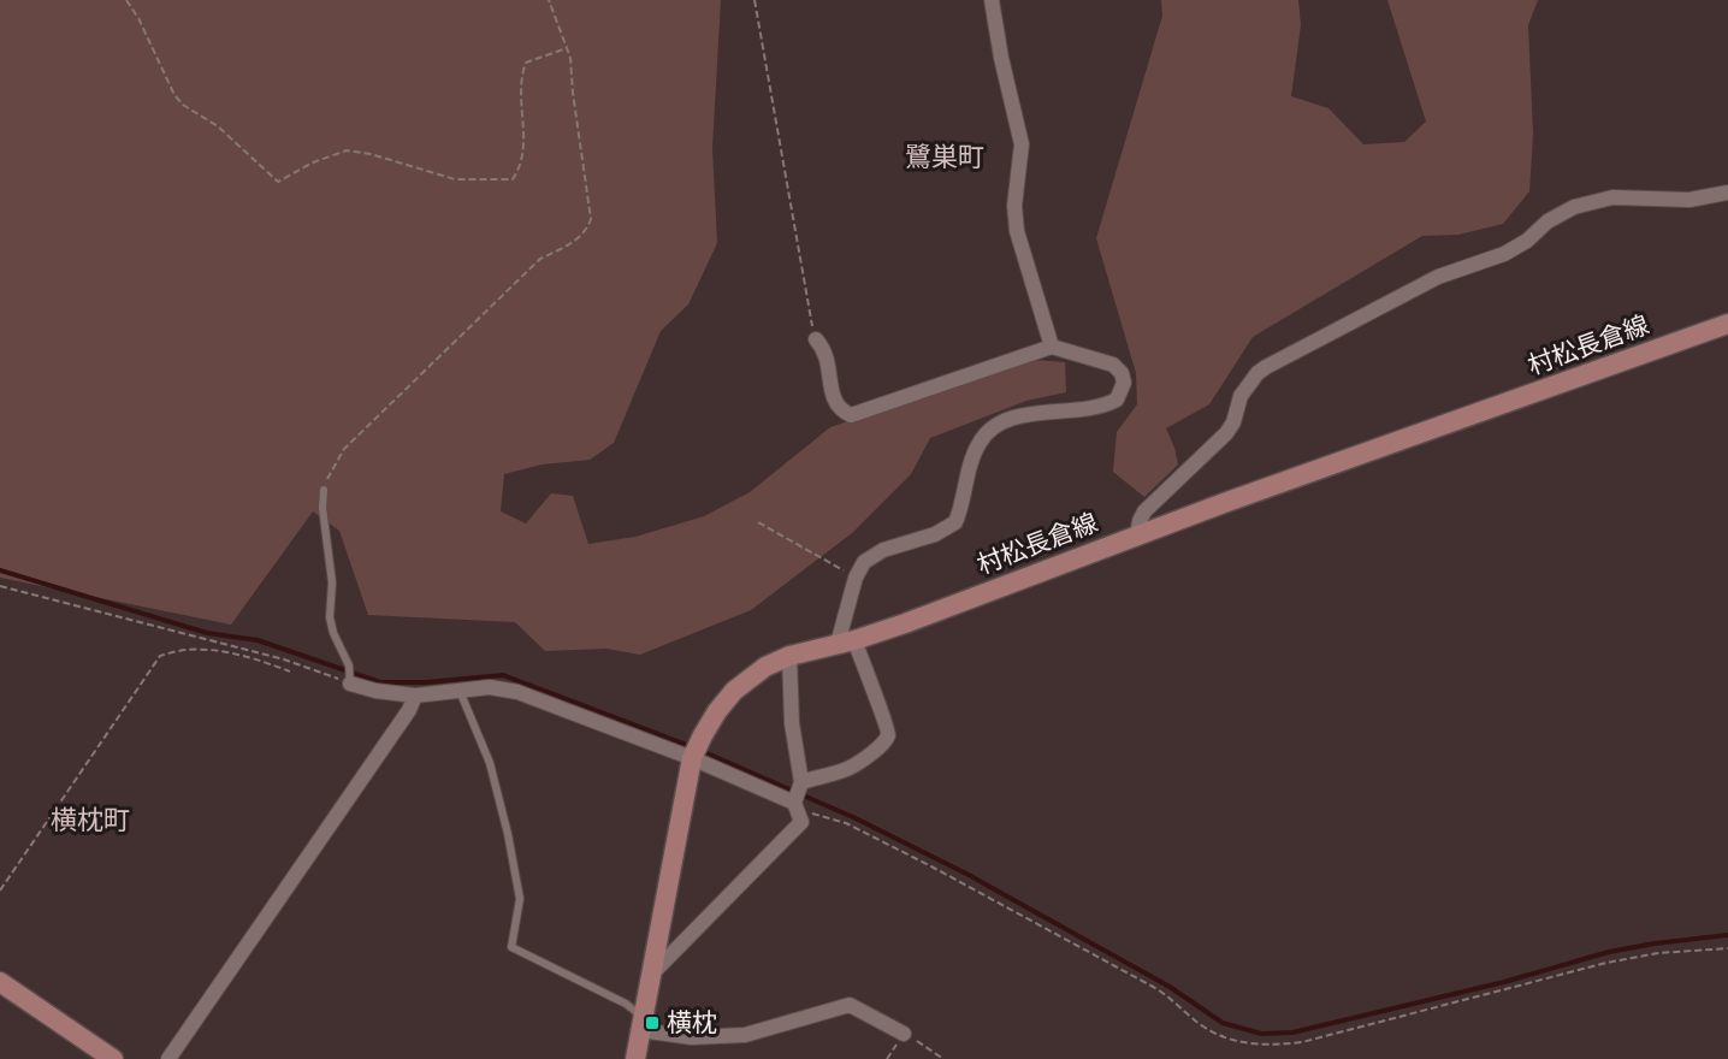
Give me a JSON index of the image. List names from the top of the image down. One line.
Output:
{"streets":{"main road":["村松長倉線"]},"districts":["鷺巣町","横枕町"],"places":{"transit":["横枕"]}}
